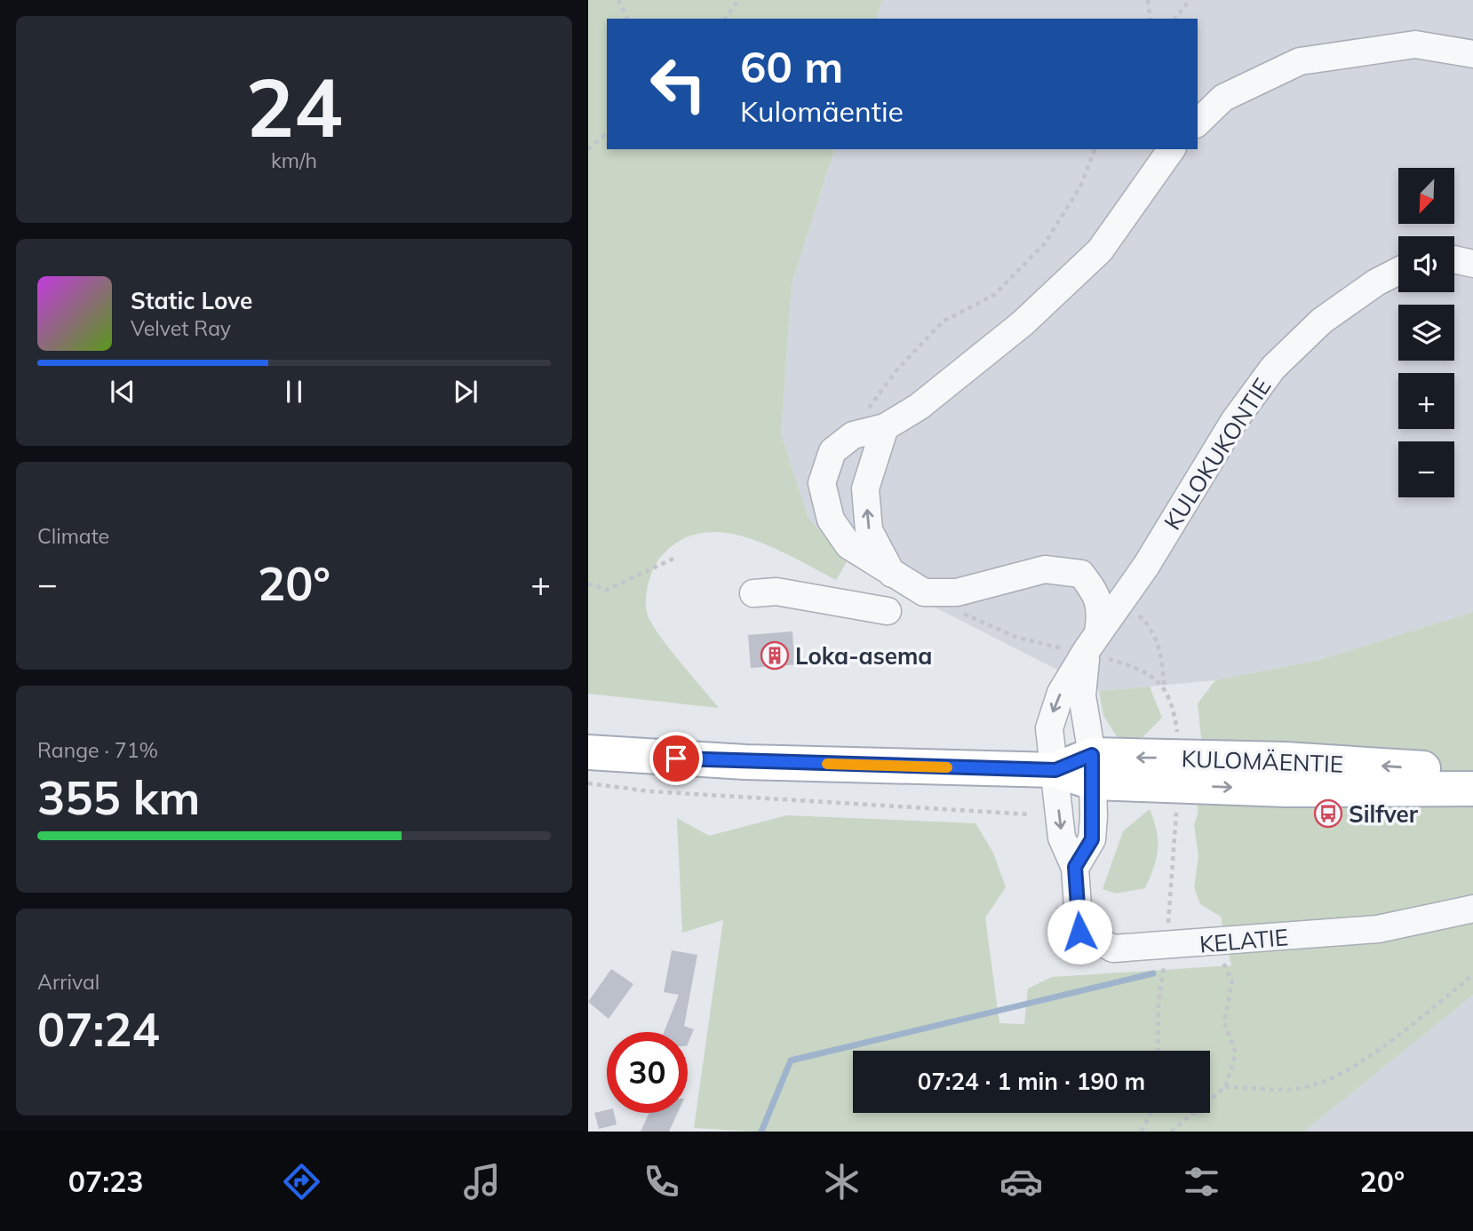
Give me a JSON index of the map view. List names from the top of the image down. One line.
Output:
{"streets":{"main road":["KULOMÄENTIE"],"street":["KULOKUKONTIE","KELATIE"]},"crossings":[["KULOKUKONTIE","KULOMÄENTIE"],["KULOKUKONTIE","KELATIE"],["KULOMÄENTIE","KELATIE"]],"places":{"building":["Loka-asema"],"bus stop":["Silfver"]},"north":"bottom left","page":{"tile":[["24","km/h"],"Climate",["Range · 71%","355 km"],["Arrival","07:24"]],"turn":["60 m","Kulomäentie"],"map_buttons":["+","−"],"song":["Static Love","Velvet Ray"],"heat":["−","20°","+"],"limit":"30","trip":"07:24 · 1 min · 190 m","tabs":["07:23","20°"]}}
